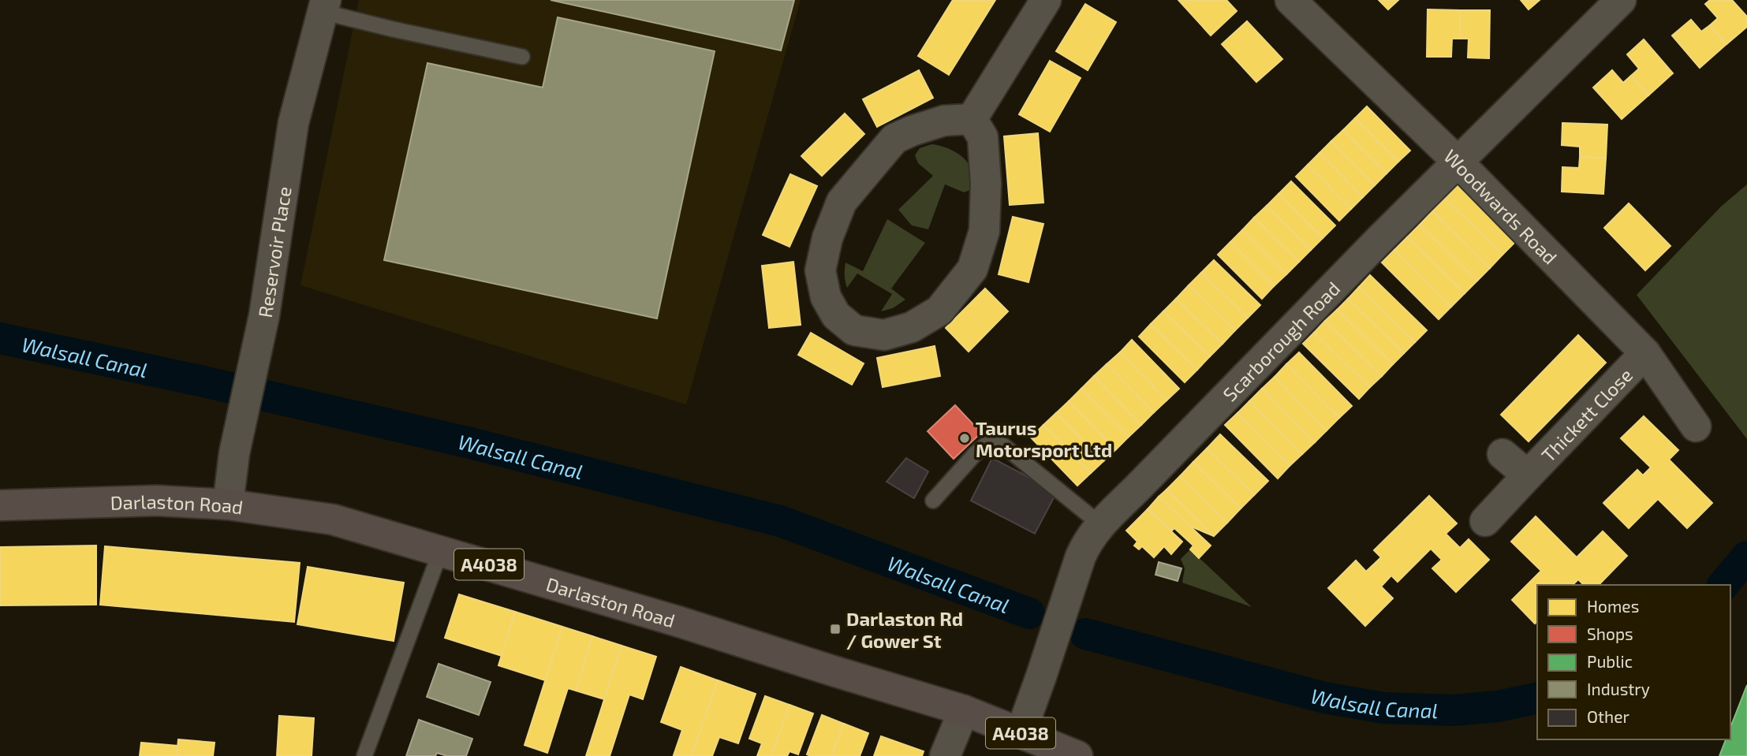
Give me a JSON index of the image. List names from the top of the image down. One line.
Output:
{"streets":{"main road":["Darlaston Road","A4038"],"street":["Woodwards Road","Reservoir Place","Scarborough Road","Thickett Close"]},"crossings":[["Woodwards Road","Scarborough Road"],["Woodwards Road","Thickett Close"],["Reservoir Place","Darlaston Road"],["Scarborough Road","Darlaston Road"]],"water":["Walsall Canal"],"places":{"other":["Taurus Motorsport Ltd"],"transit":["Darlaston Rd / Gower St"]},"legend":["Homes","Shops","Public","Industry","Other"]}
